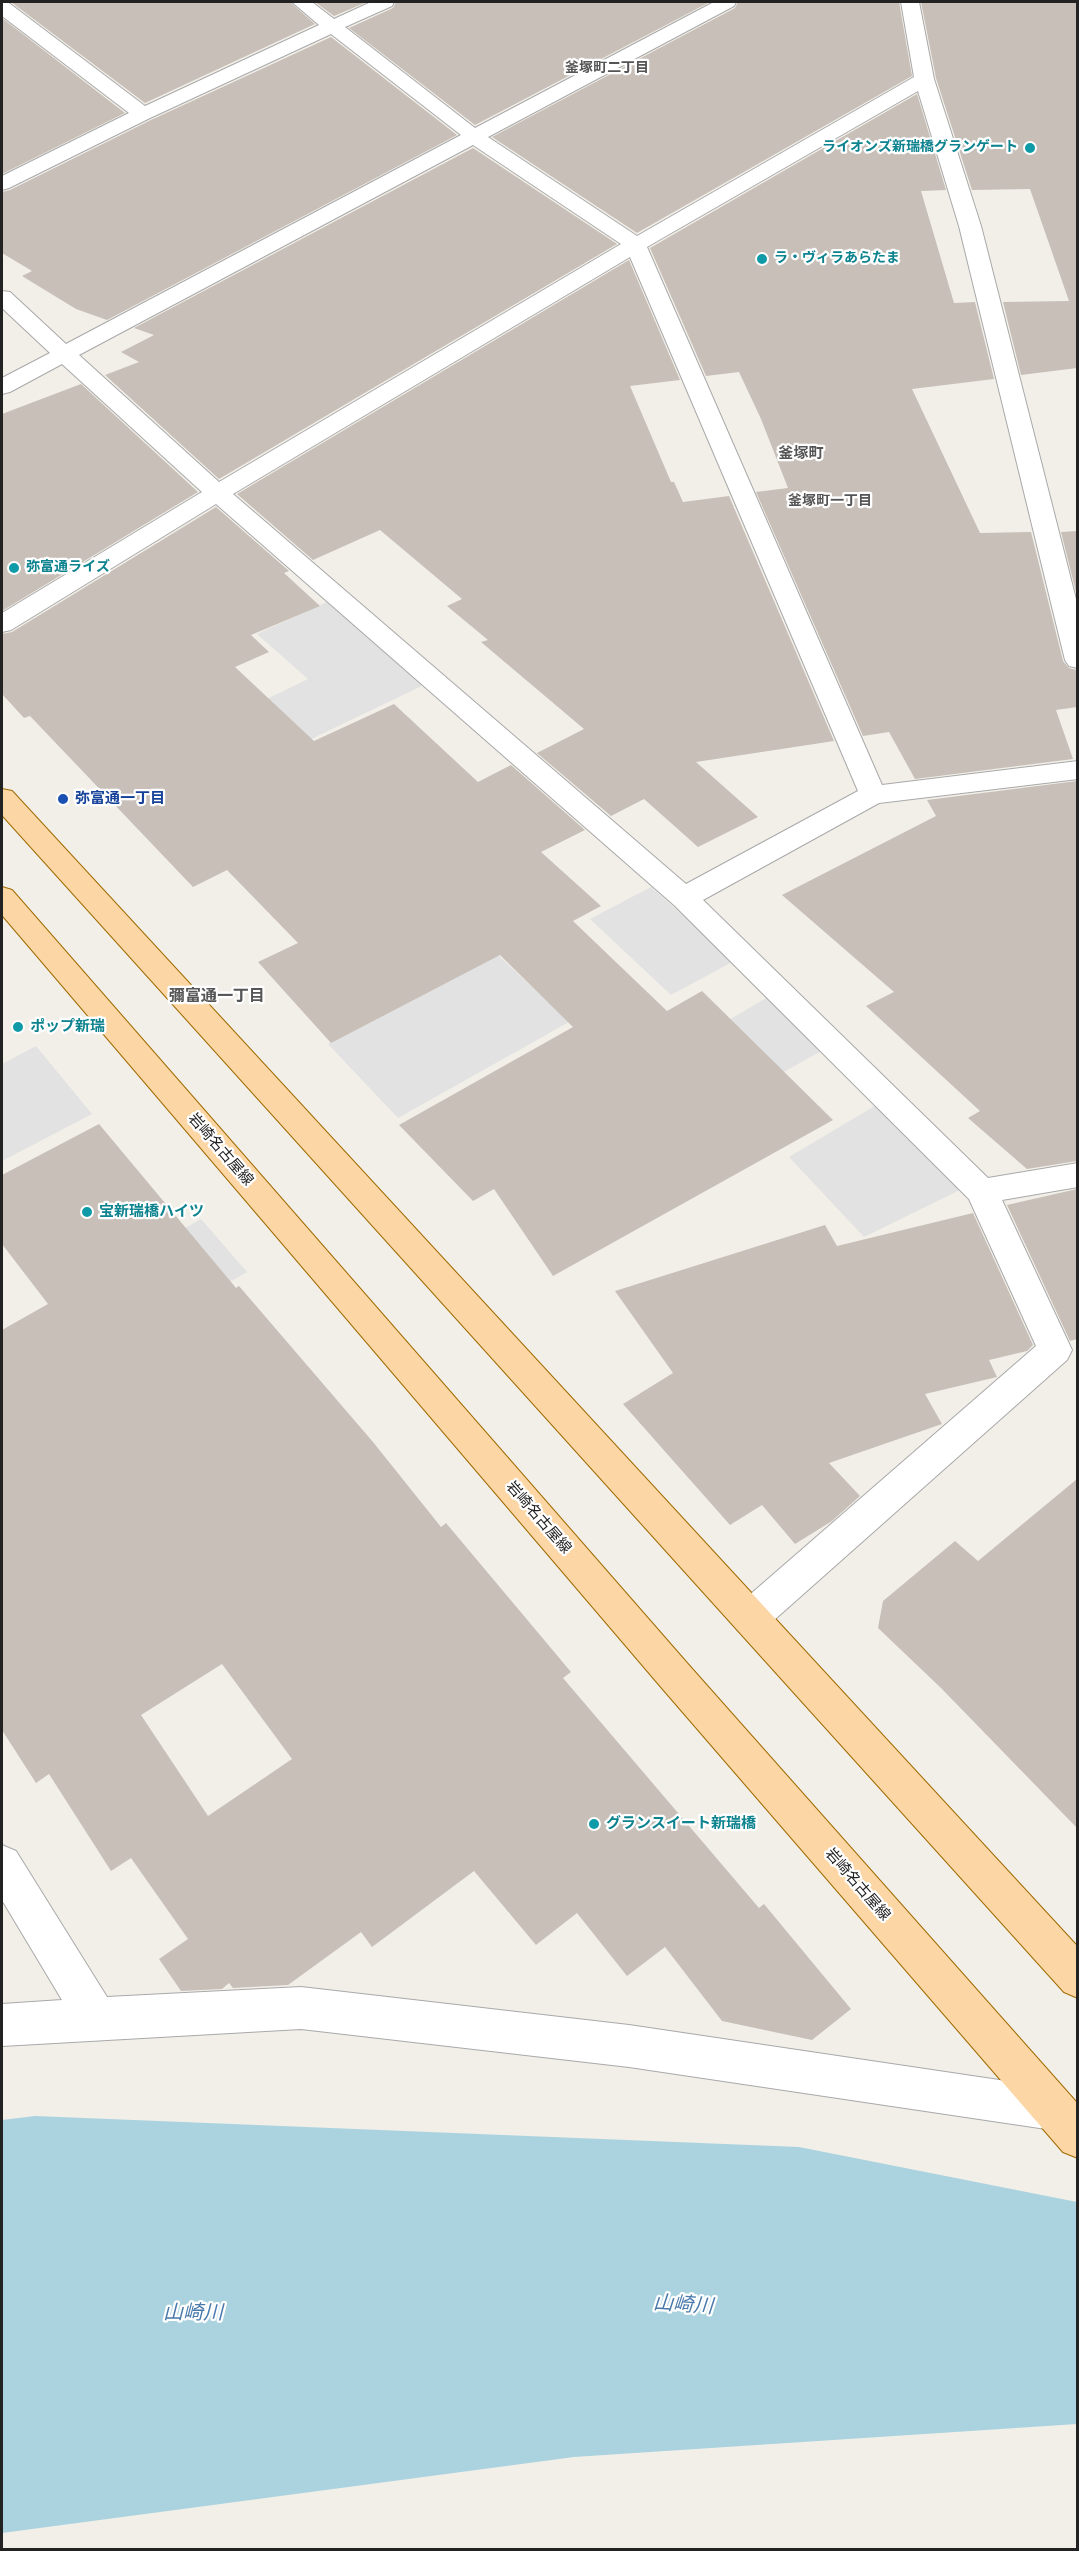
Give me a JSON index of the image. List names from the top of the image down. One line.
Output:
{"streets":{"main road":["岩崎名古屋線"]},"districts":["釜塚町二丁目","釜塚町","釜塚町一丁目","彌富通一丁目"],"water":["山崎川"],"places":["ライオンズ新瑞橋グランゲート","ラ・ヴィラあらたま","弥富通ライズ","弥富通一丁目","ポップ新瑞","宝新瑞橋ハイツ","グランスイート新瑞橋"]}
